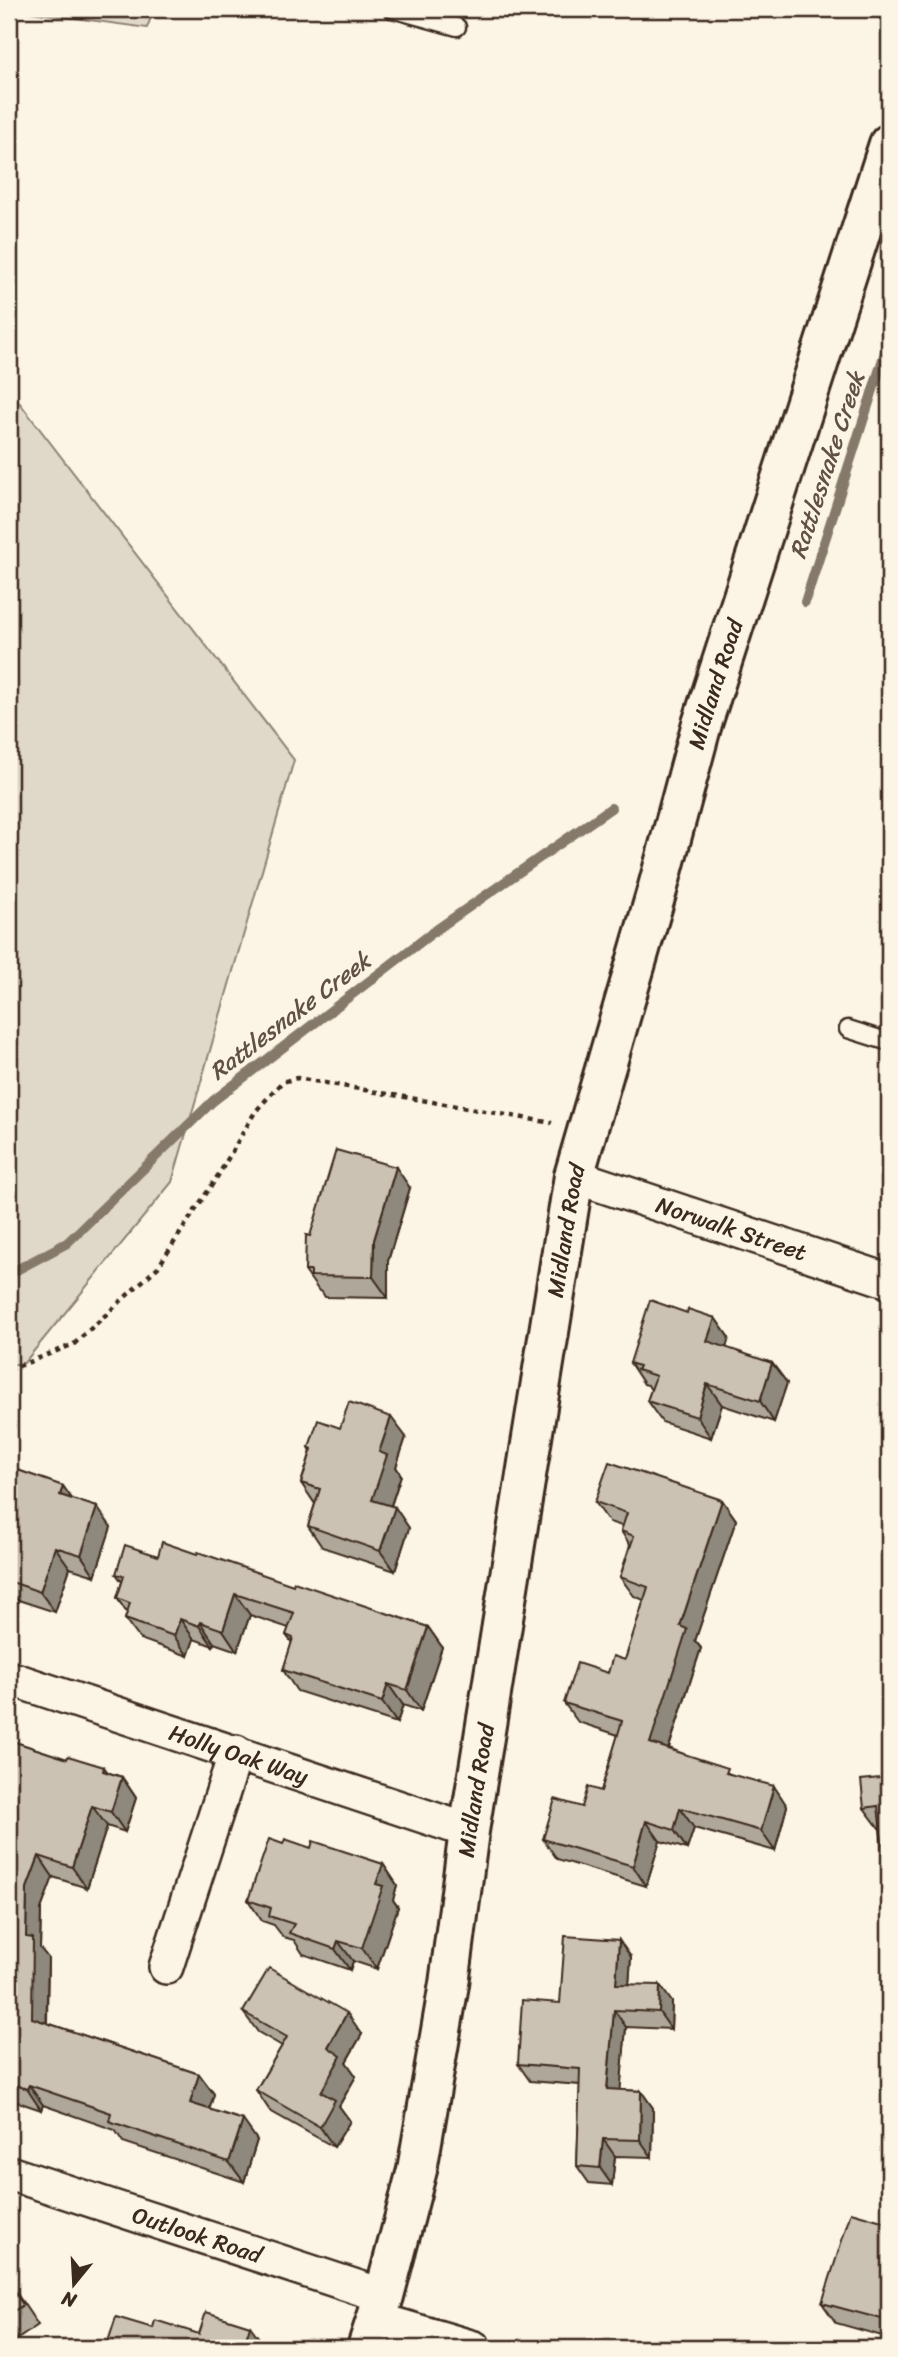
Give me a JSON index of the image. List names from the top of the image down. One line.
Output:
{"streets":{"main road":["Midland Road"],"street":["Norwalk Street","Holly Oak Way","Outlook Road"]},"crossings":[["Midland Road","Norwalk Street"],["Midland Road","Holly Oak Way"],["Midland Road","Outlook Road"]],"water":["Rattlesnake Creek"],"north":"bottom"}
